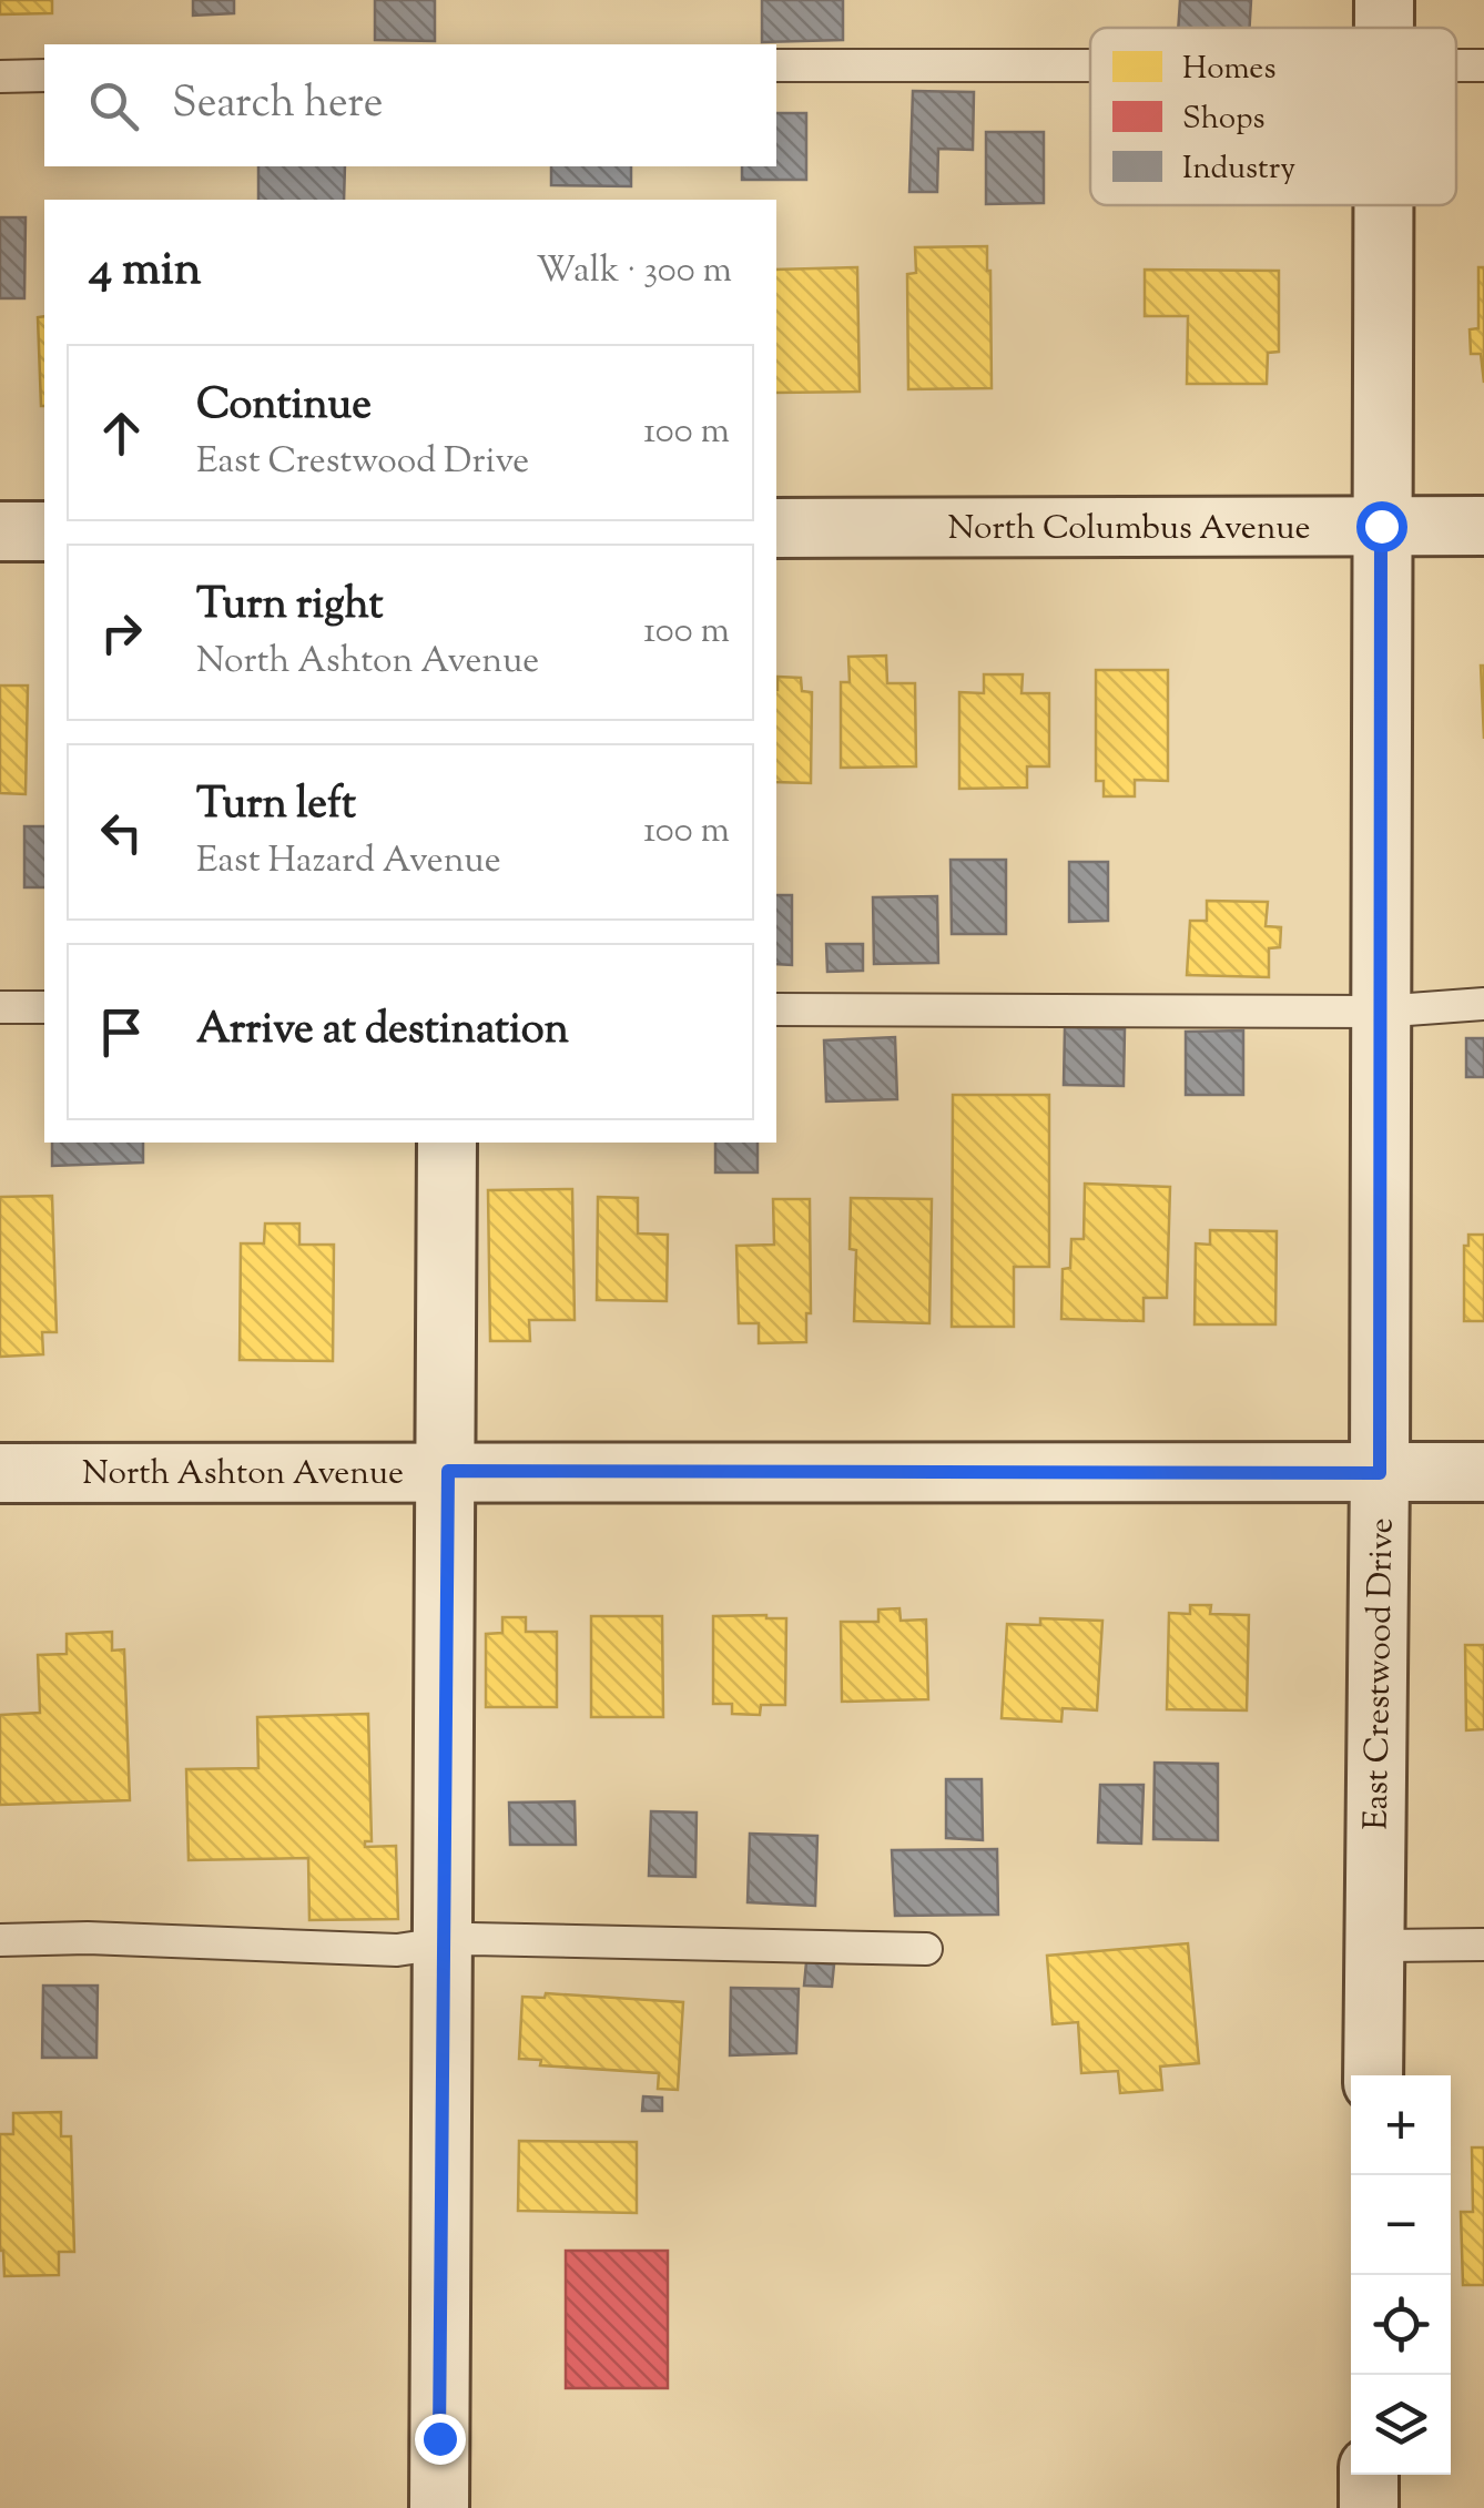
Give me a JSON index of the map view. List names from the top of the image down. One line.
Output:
{"streets":{"street":["North Columbus Avenue","North Ashton Avenue","East Crestwood Drive"]},"crossings":[["North Columbus Avenue","East Crestwood Drive"],["North Ashton Avenue","East Crestwood Drive"]],"legend":["Homes","Shops","Industry"],"page":{"search":"Search here","heading":["4 min","Walk · 300 m"],"list":[["Continue","East Crestwood Drive","100 m"],["Turn right","North Ashton Avenue","100 m"],["Turn left","East Hazard Avenue","100 m"],"Arrive at destination"],"map_buttons":["+","−"]}}
